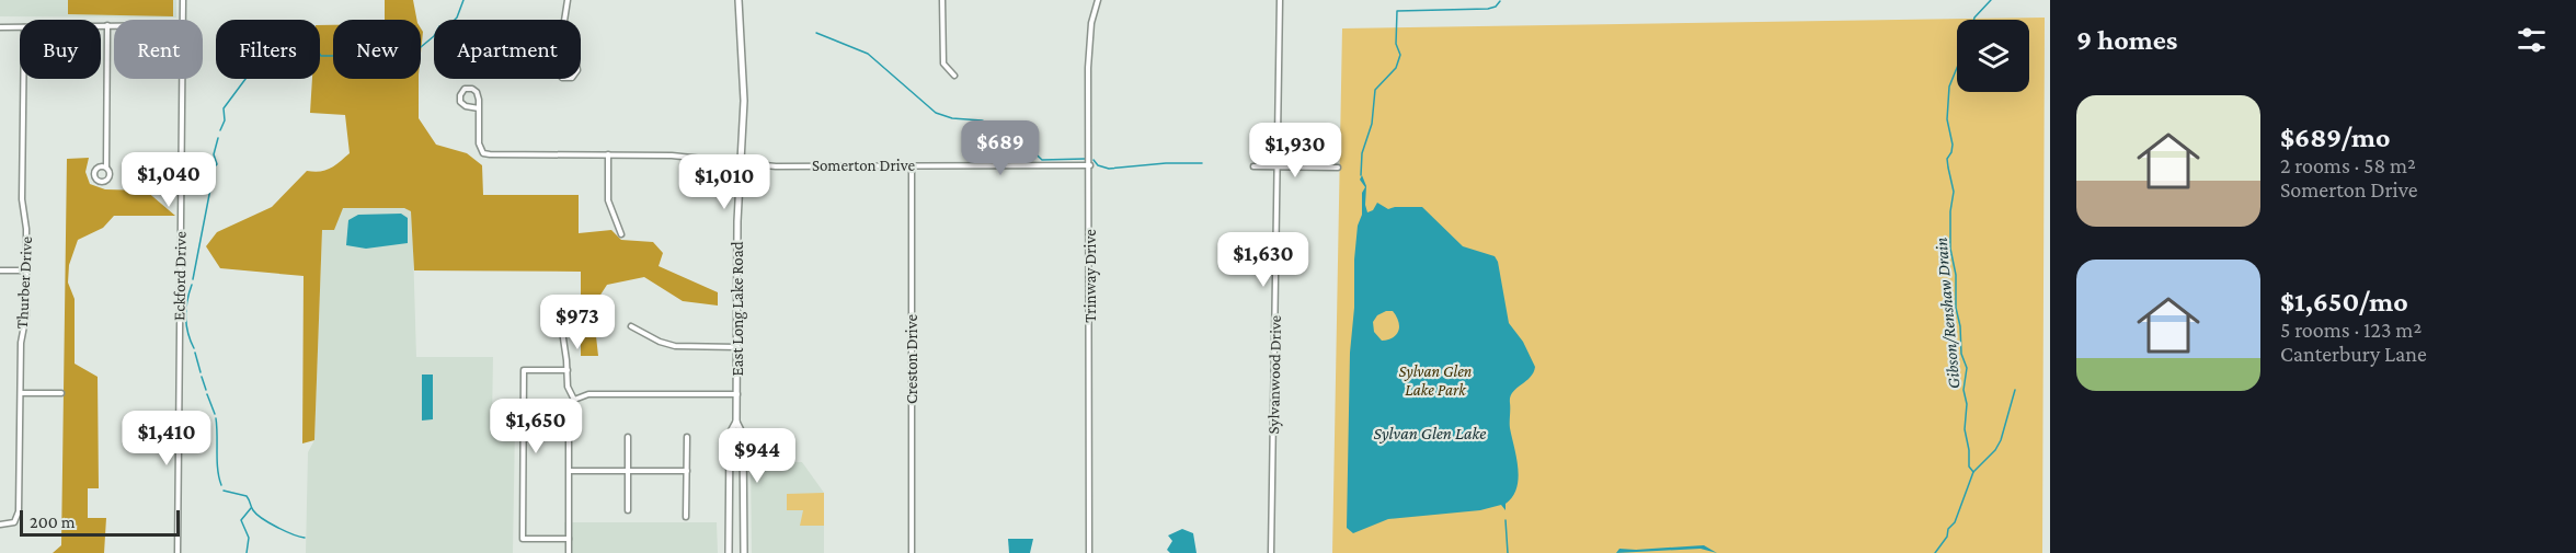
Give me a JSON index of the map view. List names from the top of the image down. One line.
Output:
{"streets":{"main road":["East Long Lake Road"],"street":["Somerton Drive","Eckford Drive","Trinway Drive","Thurber Drive","Creston Drive","Sylvanwood Drive"]},"crossings":[["Somerton Drive","Trinway Drive"],["Somerton Drive","East Long Lake Road"],["Somerton Drive","Creston Drive"]],"water":["Gibson/Renshaw Drain","Sylvan Glen Lake"],"parks":["Sylvan Glen Lake Park"],"scale_bar":"200 m","page":{"heading":"9 homes","chip":["Buy","Rent","Filters","New","Apartment"],"list":[{"name":"$689/mo","note":"2 rooms · 58 m² · Somerton Drive"},{"name":"$1,650/mo","note":"5 rooms · 123 m² · Canterbury Lane"}],"price":["$689","$1,930","$1,040","$1,010","$1,630","$973","$1,650","$1,410","$944"],"scale":"200 m"}}
